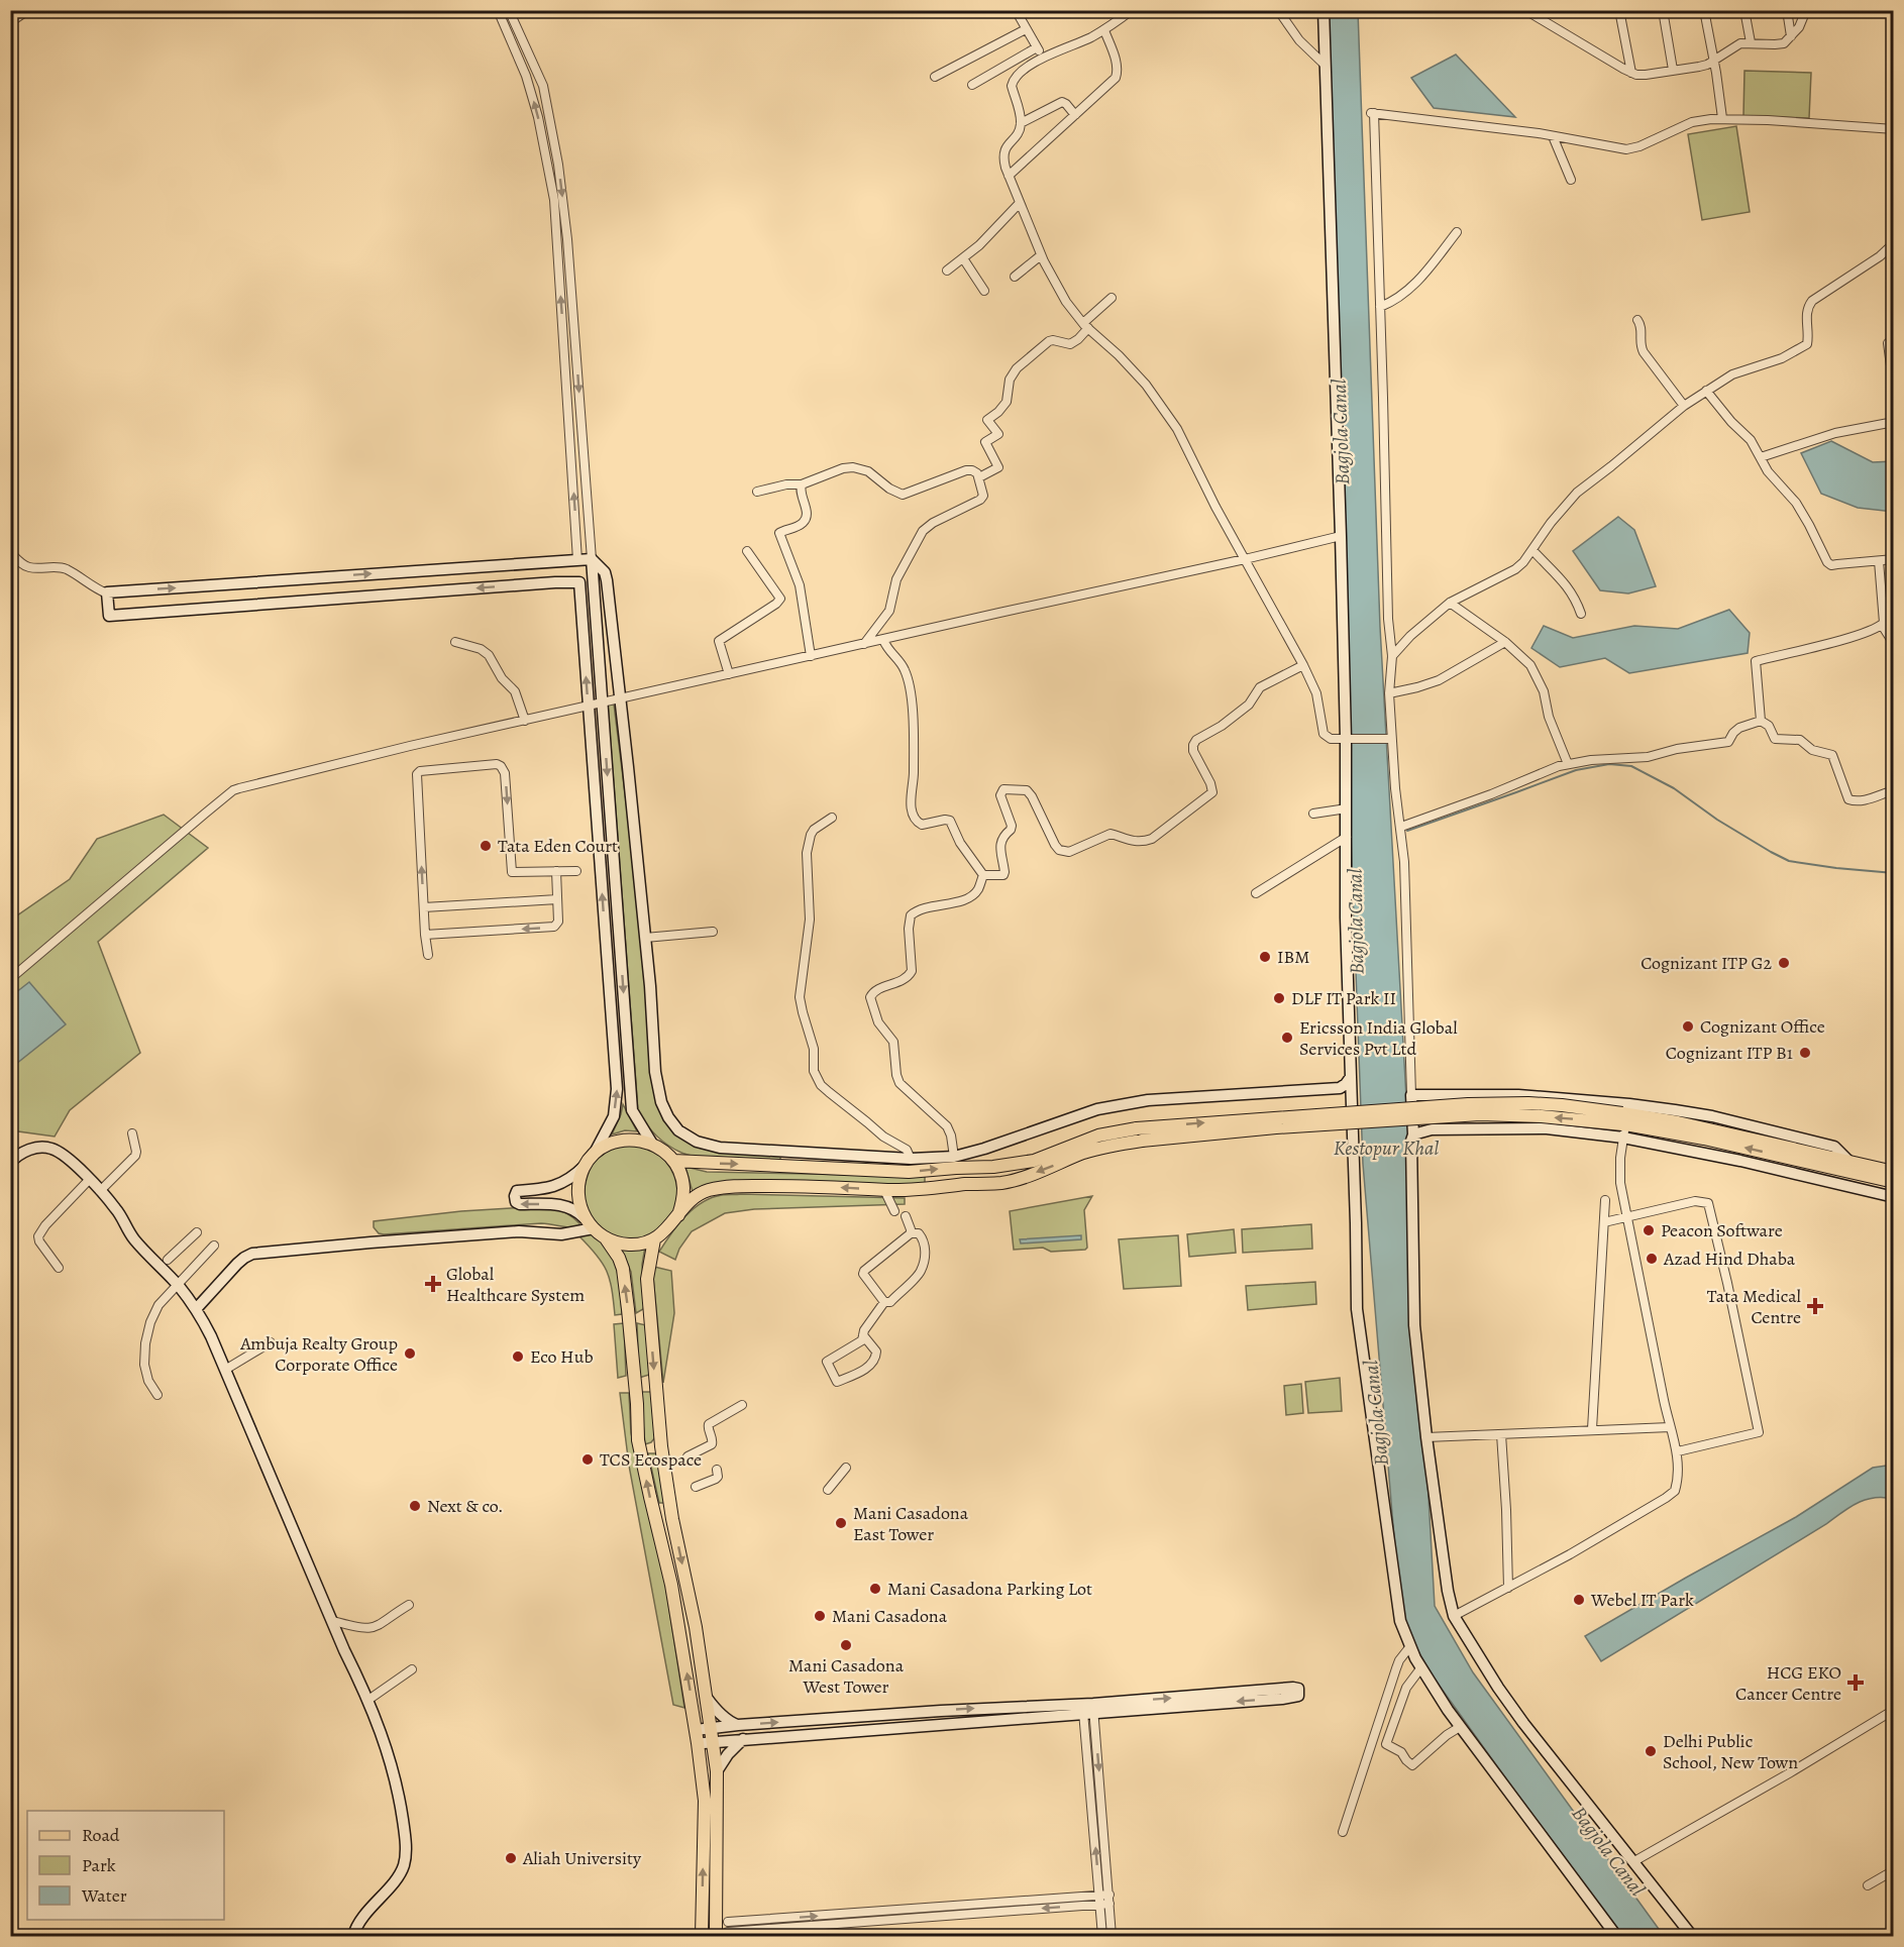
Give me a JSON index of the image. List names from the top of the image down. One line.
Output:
{"water":["Bagjola Canal","Kestopur Khal"],"places":{"other":["Tata Eden Court","IBM","Cognizant ITP G2","DLF IT Park II","Cognizant Office","Ericsson India Global Services Pvt Ltd","Cognizant ITP B1","Peacon Software","Azad Hind Dhaba","Ambuja Realty Group Corporate Office","Eco Hub","TCS Ecospace","Next & co.","Mani Casadona East Tower","Mani Casadona Parking Lot","Webel IT Park","Mani Casadona","Mani Casadona West Tower","Delhi Public School, New Town","Aliah University"],"health":["Global Healthcare System","Tata Medical Centre","HCG EKO Cancer Centre"]},"legend":["Road","Park","Water"]}
